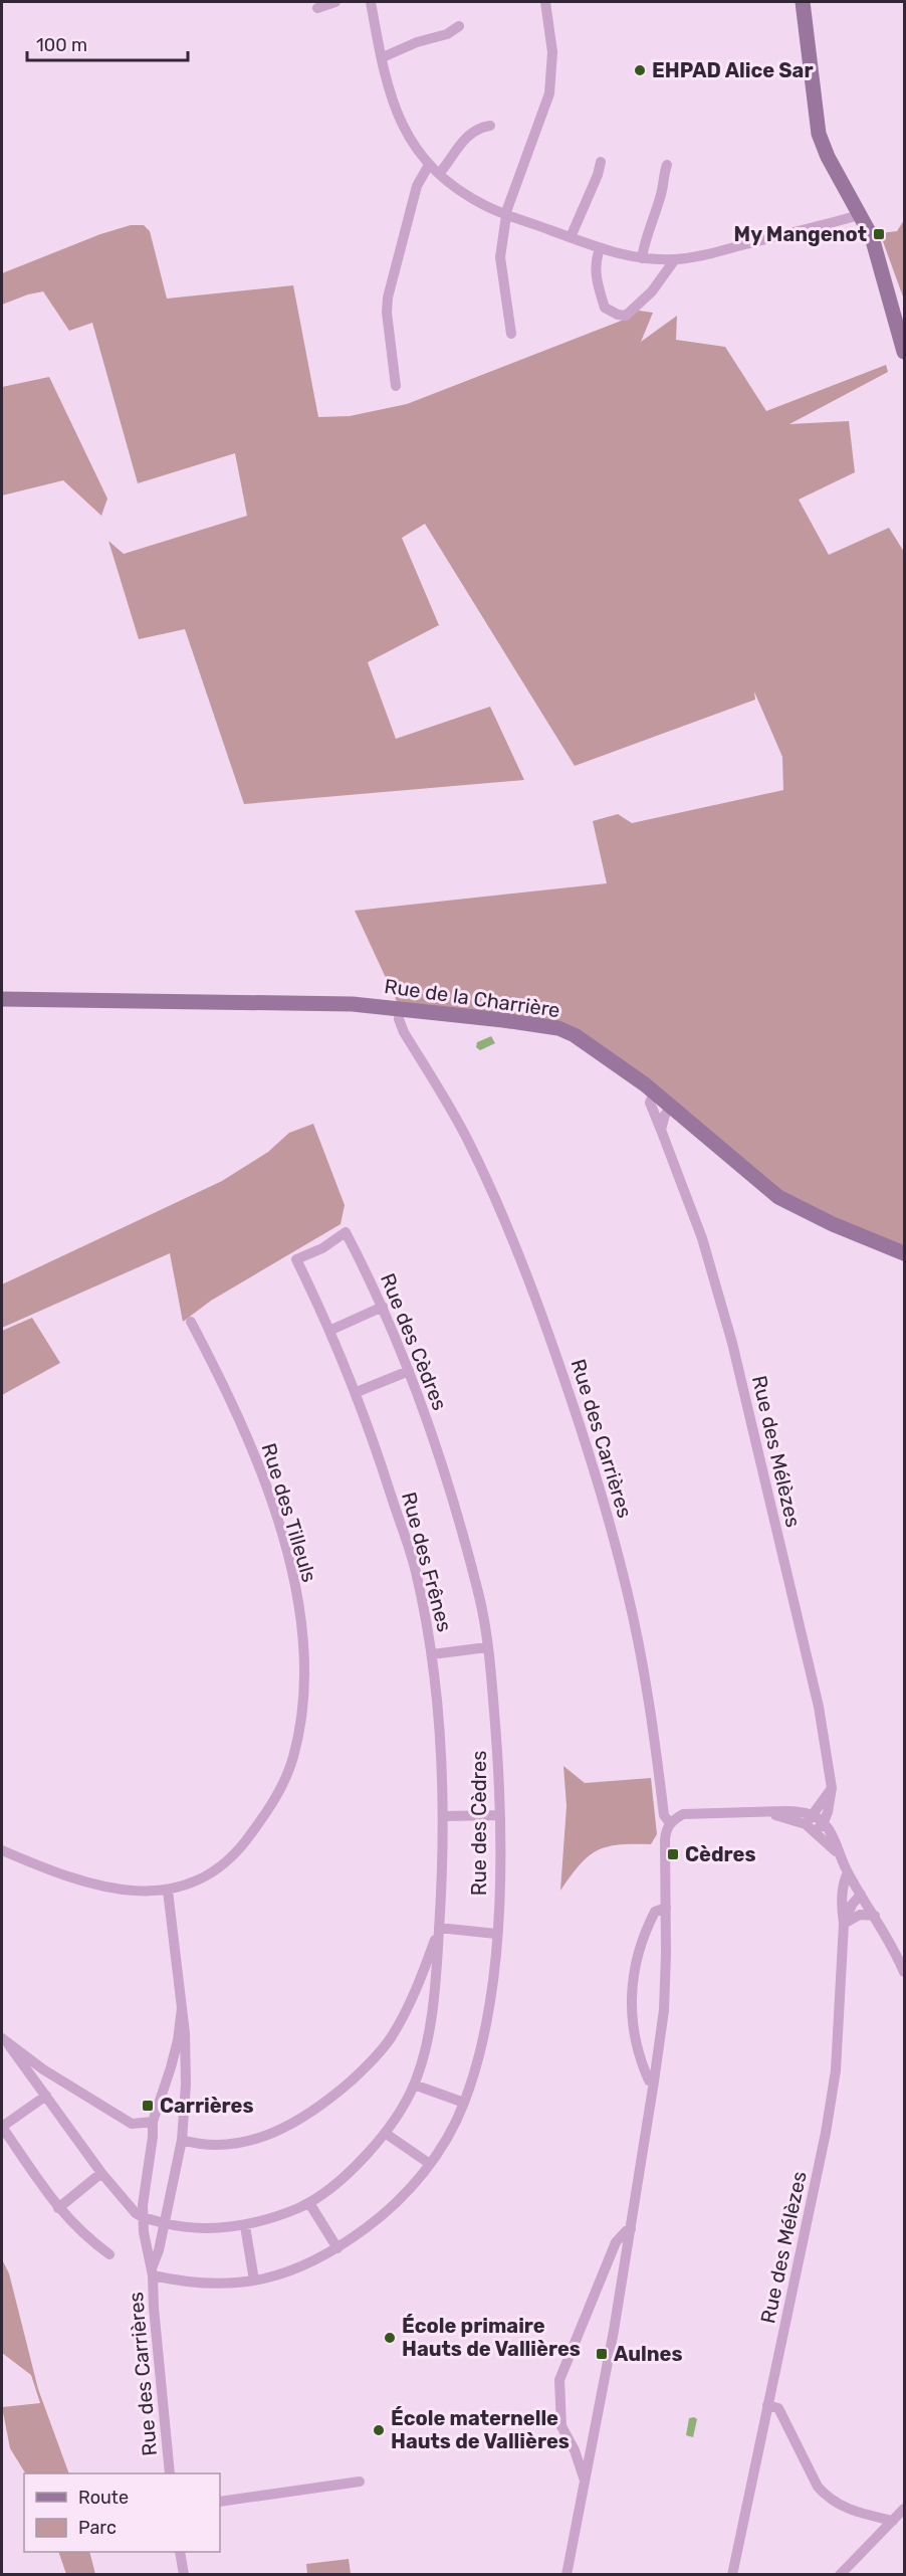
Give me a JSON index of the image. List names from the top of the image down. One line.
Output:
{"streets":{"street":["Rue de la Charrière","Rue des Cèdres","Rue des Carrières","Rue des Mélèzes","Rue des Tilleuls","Rue des Frênes"]},"crossings":[["Rue de la Charrière","Rue des Carrières"],["Rue de la Charrière","Rue des Mélèzes"],["Rue des Cèdres","Rue des Carrières"],["Rue des Cèdres","Rue des Frênes"],["Rue des Carrières","Rue des Tilleuls"],["Rue des Carrières","Rue des Frênes"]],"places":{"other":["EHPAD Alice Sar","École primaire Hauts de Vallières","École maternelle Hauts de Vallières"],"transit":["My Mangenot","Cèdres","Carrières","Aulnes"]},"legend":["Route","Parc"],"scale_bar":"100 m"}
